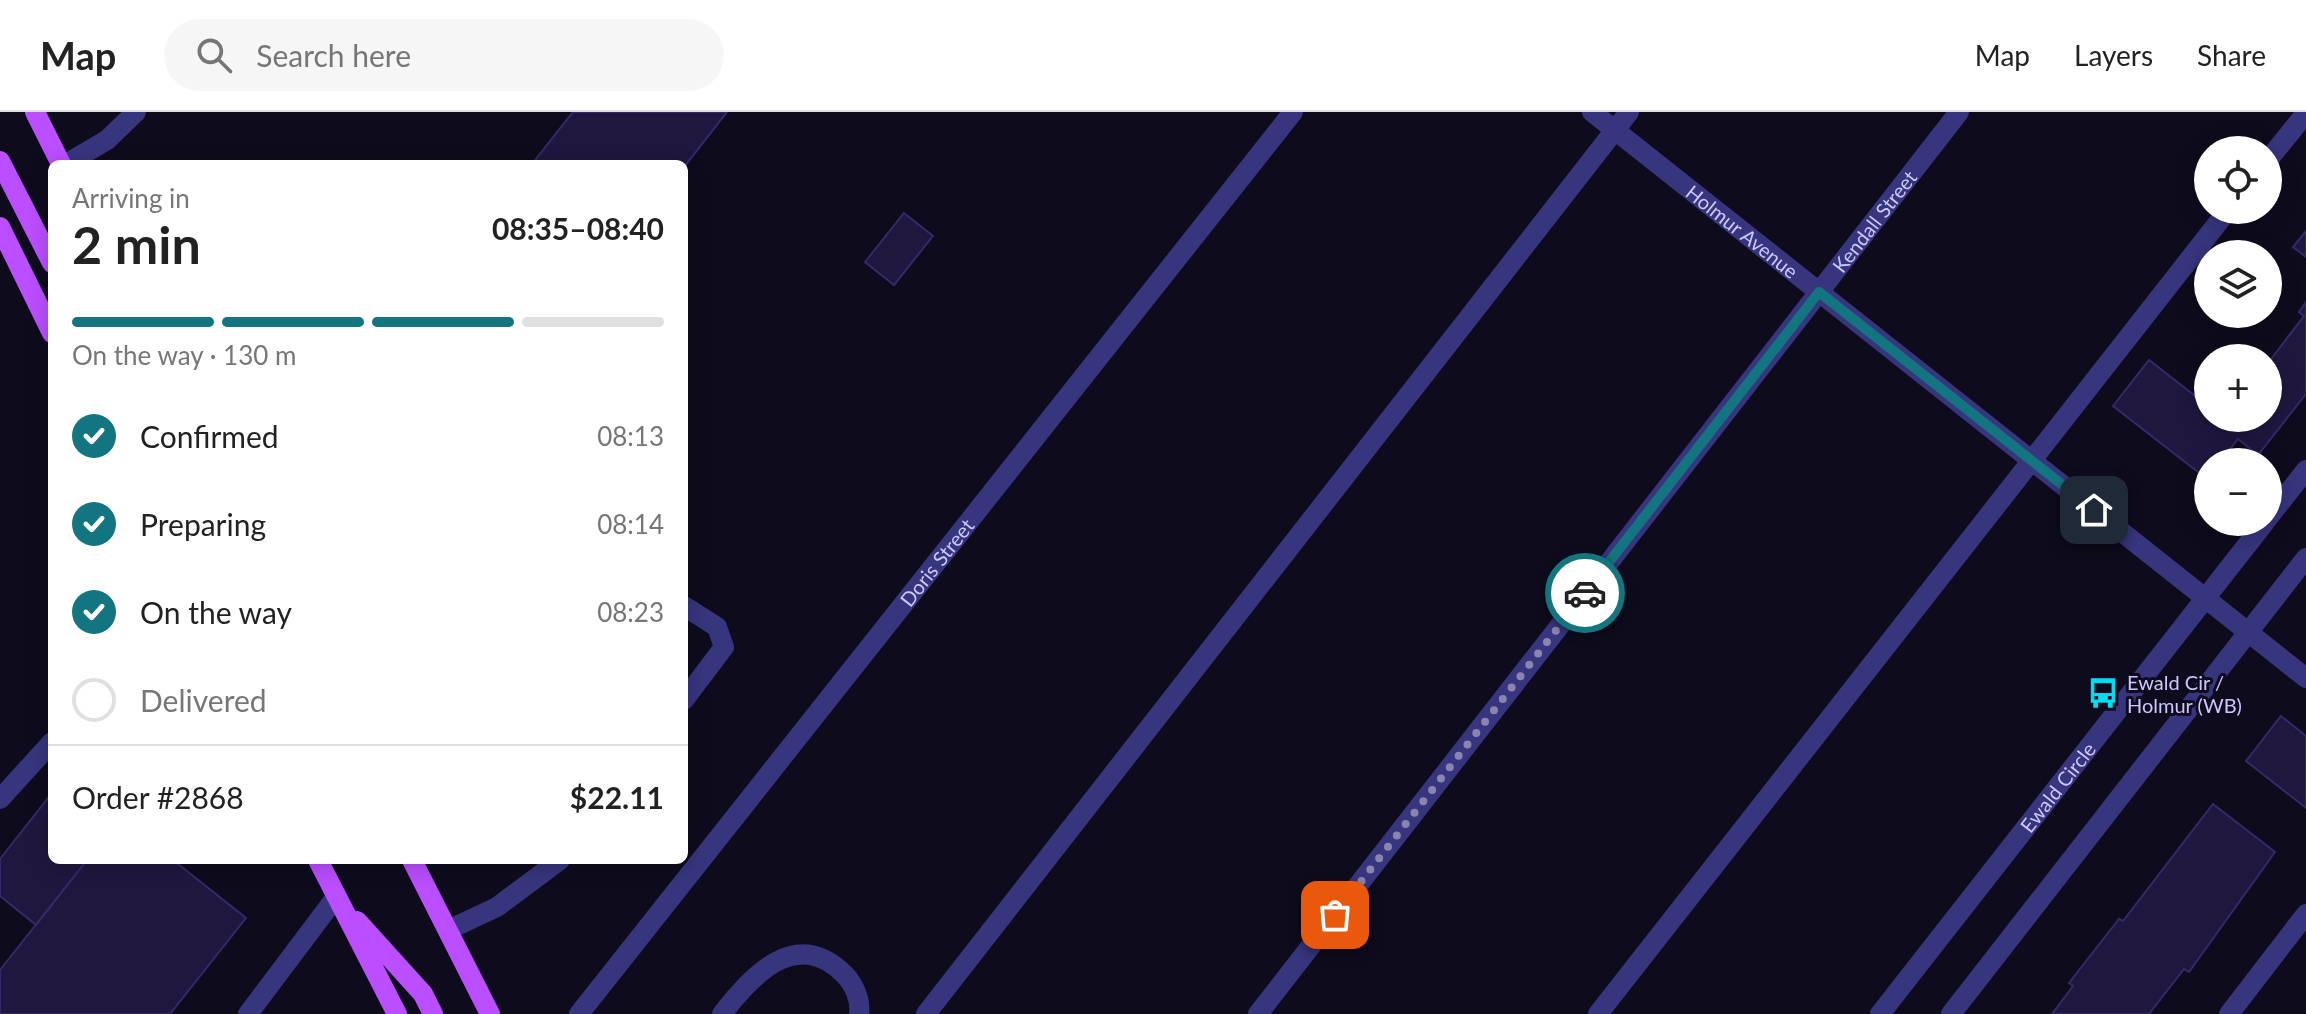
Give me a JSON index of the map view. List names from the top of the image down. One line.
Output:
{"streets":{"street":["Kendall Street","Holmur Avenue","Doris Street","Ewald Circle"]},"crossings":[["Kendall Street","Holmur Avenue"],["Holmur Avenue","Ewald Circle"]],"places":{"bus stop":["Ewald Cir / Holmur (WB)"]},"page":{"header":"Map","search":"Search here","nav":["Map","Layers","Share"],"map_buttons":["+","−"],"heading":["2 min","Arriving in","08:35–08:40"],"panel":["Order #2868","$22.11"],"bar":"On the way · 130 m","list":[["Confirmed","08:13"],["Preparing","08:14"],["On the way","08:23"],"Delivered"]}}
